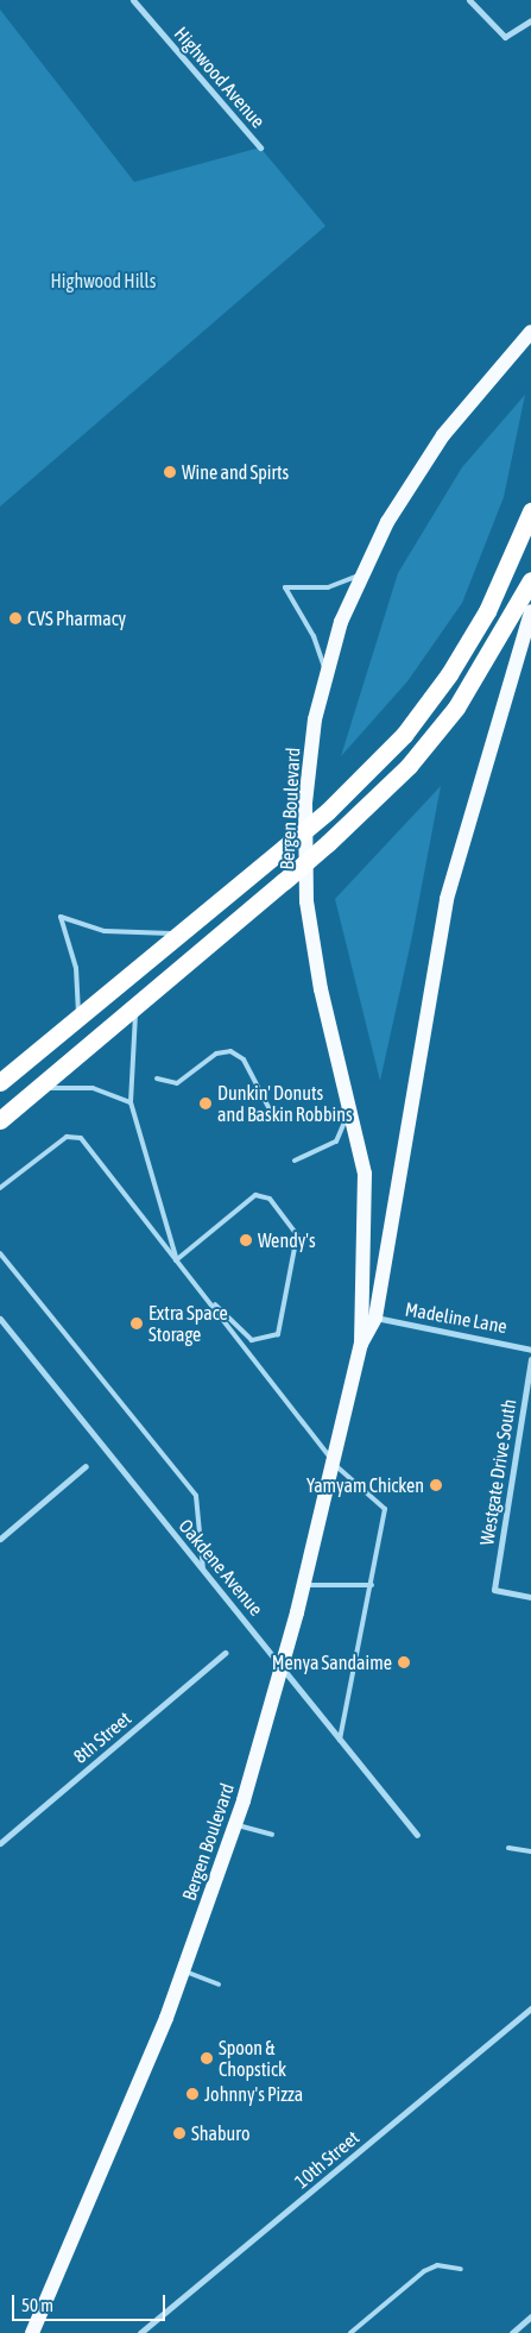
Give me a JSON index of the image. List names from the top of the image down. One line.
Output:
{"streets":{"main road":["Bergen Boulevard"],"street":["Highwood Avenue","Madeline Lane","Westgate Drive South","Oakdene Avenue","8th Street","10th Street"]},"crossings":[["Bergen Boulevard","Madeline Lane"],["Bergen Boulevard","Oakdene Avenue"]],"parks":["Highwood Hills"],"places":["Wine and Spirts","CVS Pharmacy","Dunkin' Donuts and Baskin Robbins","Wendy's","Extra Space Storage","Yamyam Chicken","Menya Sandaime","Spoon & Chopstick","Johnny's Pizza","Shaburo"],"scale_bar":"50 m"}
